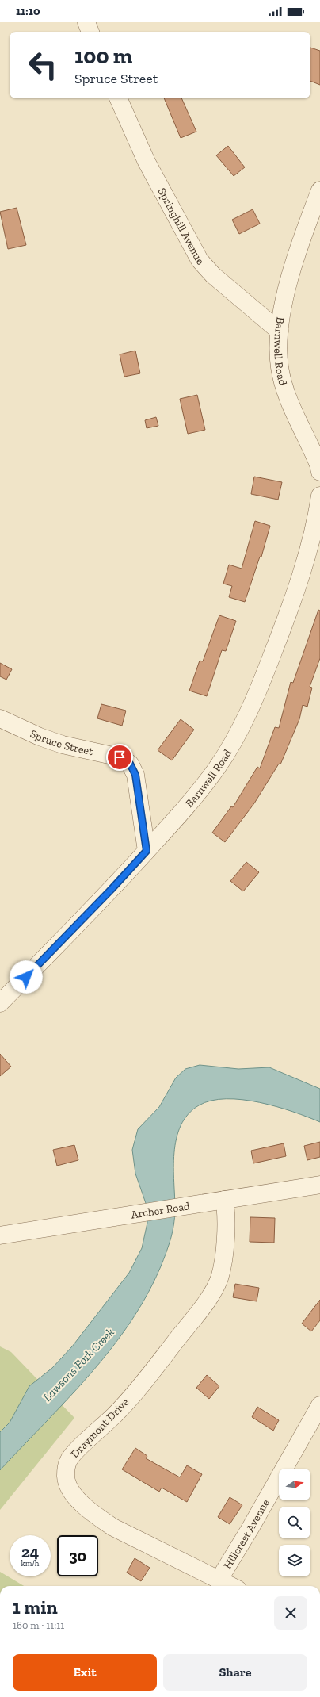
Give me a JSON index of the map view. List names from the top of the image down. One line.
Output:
{"streets":{"street":["Springhill Avenue","Barnwell Road","Spruce Street","Archer Road","Draymont Drive","Hillcrest Avenue"]},"crossings":[["Springhill Avenue","Barnwell Road"],["Barnwell Road","Spruce Street"],["Archer Road","Draymont Drive"],["Draymont Drive","Hillcrest Avenue"]],"water":["Lawsons Fork Creek"],"north":"right","page":{"status":"11:10","turn":["100 m","Spruce Street"],"speed":"24 km/h","limit":"30","heading":["1 min","160 m · 11:11"],"buttons":["Exit","Share"]}}
